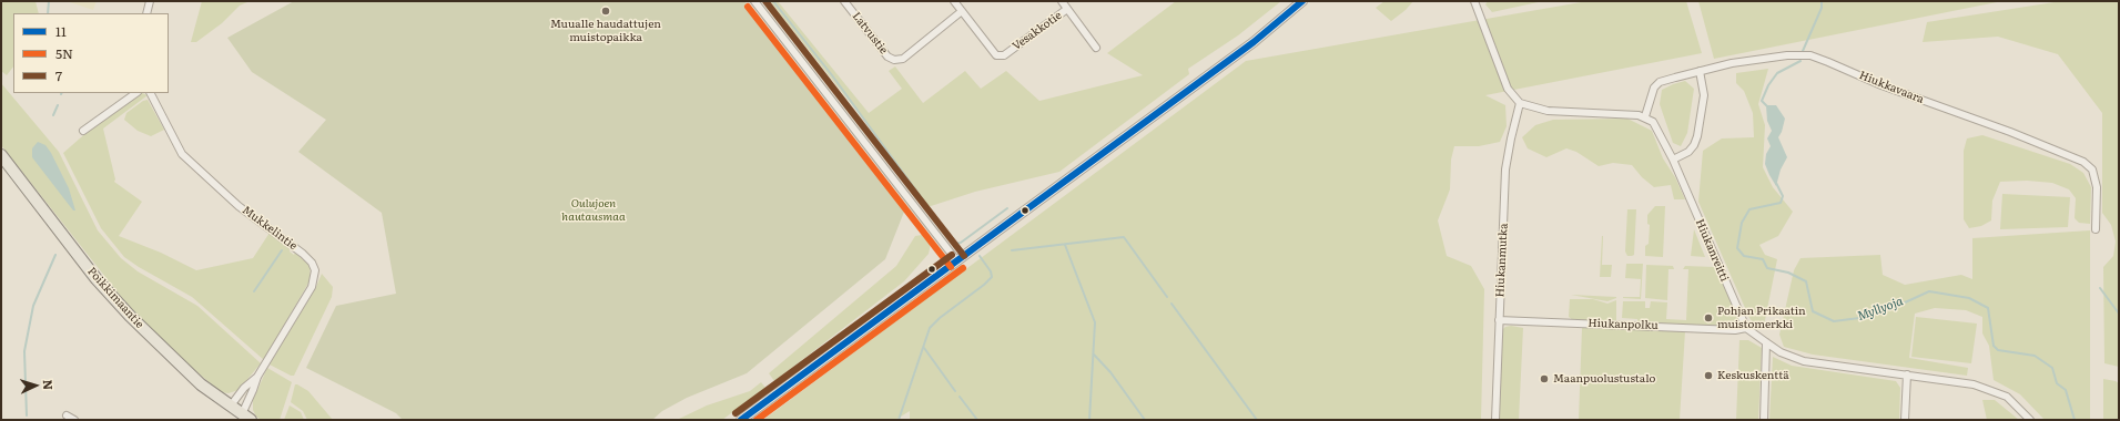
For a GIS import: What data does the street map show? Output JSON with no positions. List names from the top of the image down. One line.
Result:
{"streets":{"main road":["Poikkimaantie"],"street":["Vesakkotie","Latvustie","Hiukkavaara","Mukkelintie","Hiukanreitti","Hiukanmutka","Hiukanpolku"]},"crossings":[["Vesakkotie","Latvustie"],["Hiukkavaara","Hiukanreitti"],["Mukkelintie","Poikkimaantie"],["Hiukanreitti","Hiukanpolku"],["Hiukanmutka","Hiukanpolku"]],"water":["Myllyoja"],"parks":["Oulujoen hautausmaa"],"places":["Muualle haudattujen muistopaikka","Pohjan Prikaatin muistomerkki","Keskuskenttä","Maanpuolustustalo"],"lines":["transit line 11","transit line 7","transit line 5N"],"legend":["11","5N","7"],"north":"right"}
